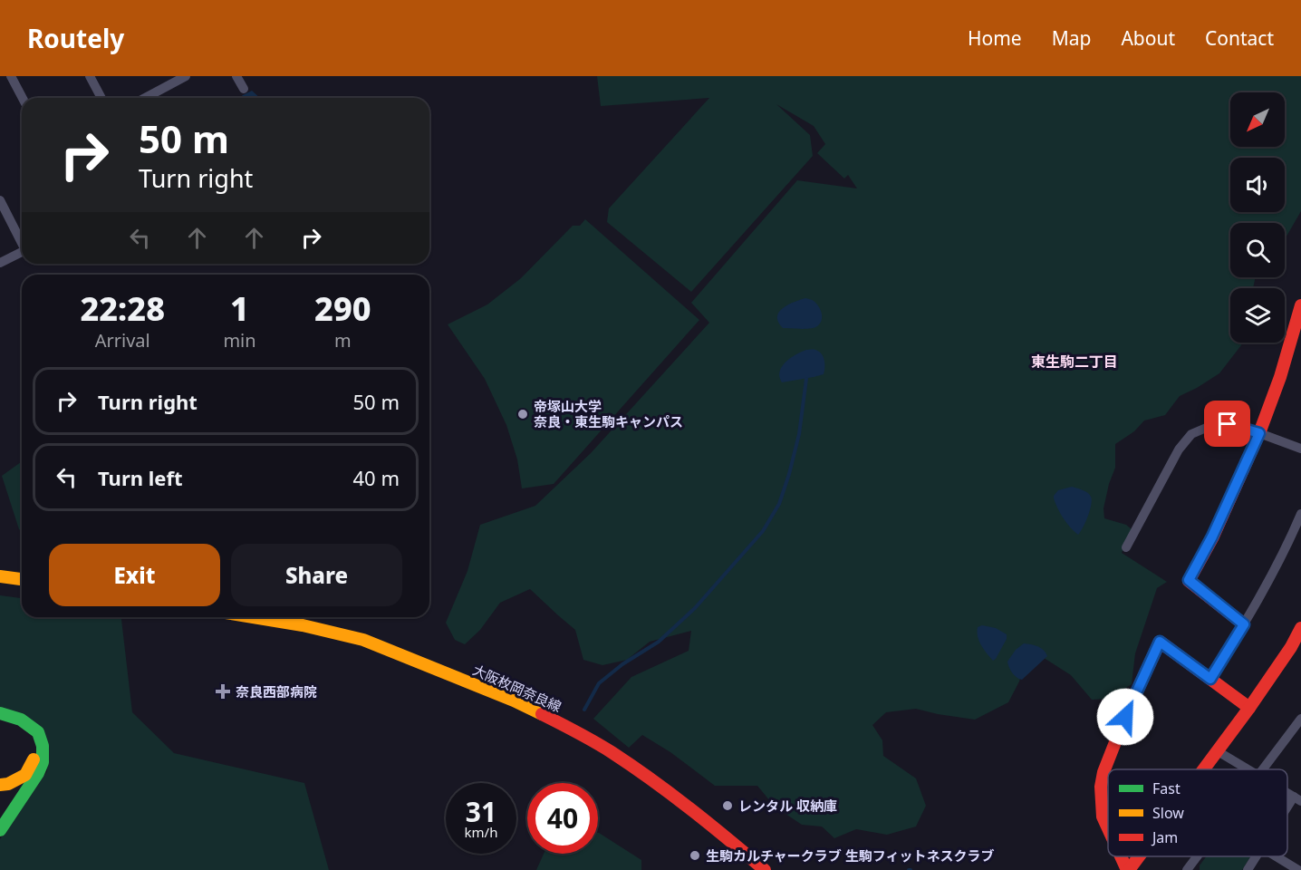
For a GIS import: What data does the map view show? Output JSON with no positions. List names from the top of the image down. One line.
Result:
{"streets":{"street":["大阪枚岡奈良線"]},"districts":["東生駒二丁目"],"places":{"other":["帝塚山大学 奈良・東生駒キャンパス","レンタル 収納庫","生駒カルチャークラブ 生駒フィットネスクラブ"],"health":["奈良西部病院"]},"legend":["Fast","Slow","Jam"],"north":"bottom left","page":{"header":"Routely","nav":["Home","Map","About","Contact"],"turn":["50 m","Turn right"],"eta":["22:28","Arrival","1","min","290","m"],"list":[{"name":"Turn right","value":"50 m"},{"name":"Turn left","value":"40 m"}],"buttons":["Exit","Share"],"speed":"31 km/h","limit":"40"}}
